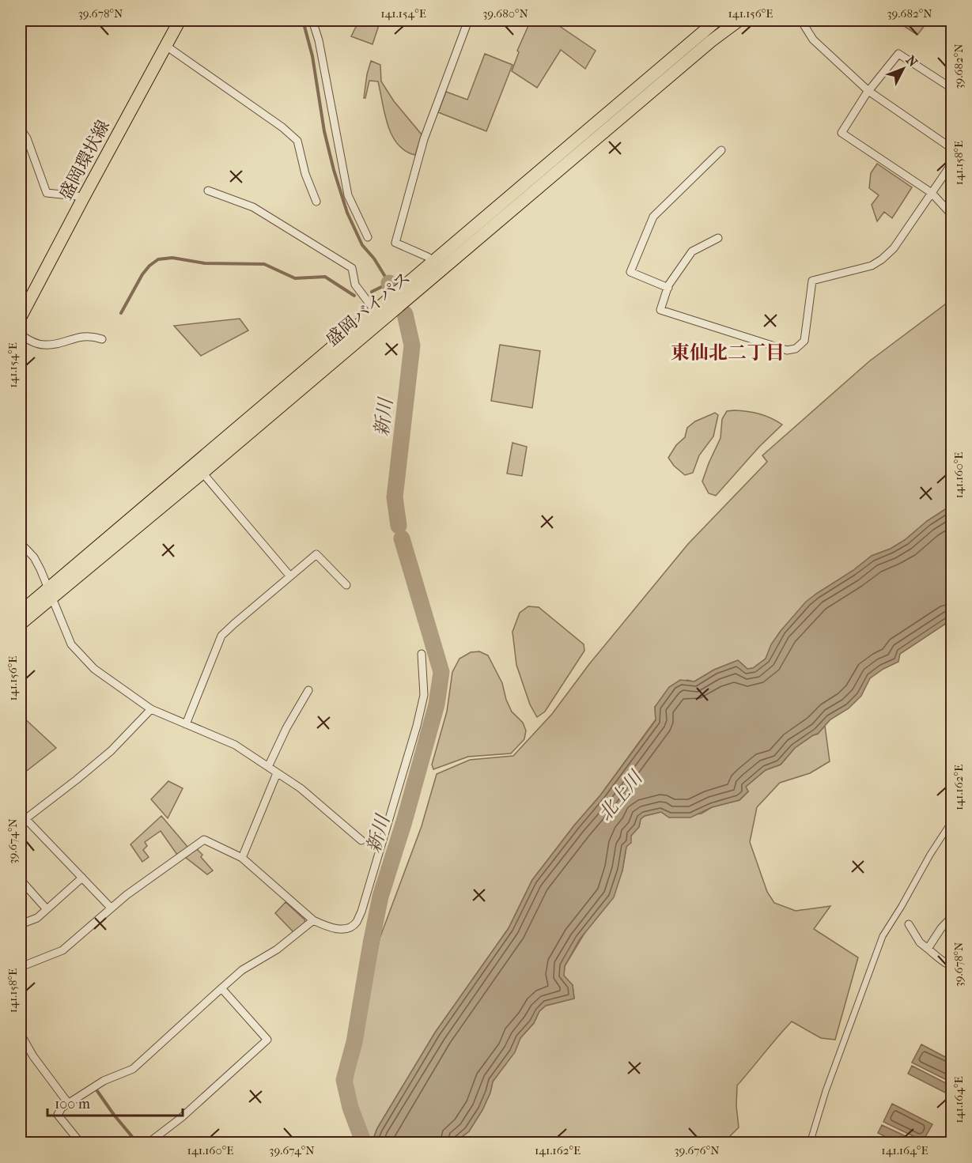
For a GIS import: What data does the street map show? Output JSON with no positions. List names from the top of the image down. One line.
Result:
{"streets":{"main road":["盛岡環状線","盛岡バイパス"]},"districts":["東仙北二丁目"],"water":["新川","北上川"],"scale_bar":"100 m","north":"top right","coordinates":["39.678°N","141.154°E","39.680°N","141.156°E","39.682°N","141.158°E","141.160°E","141.162°E","39.674°N","141.164°E","39.676°N"]}
